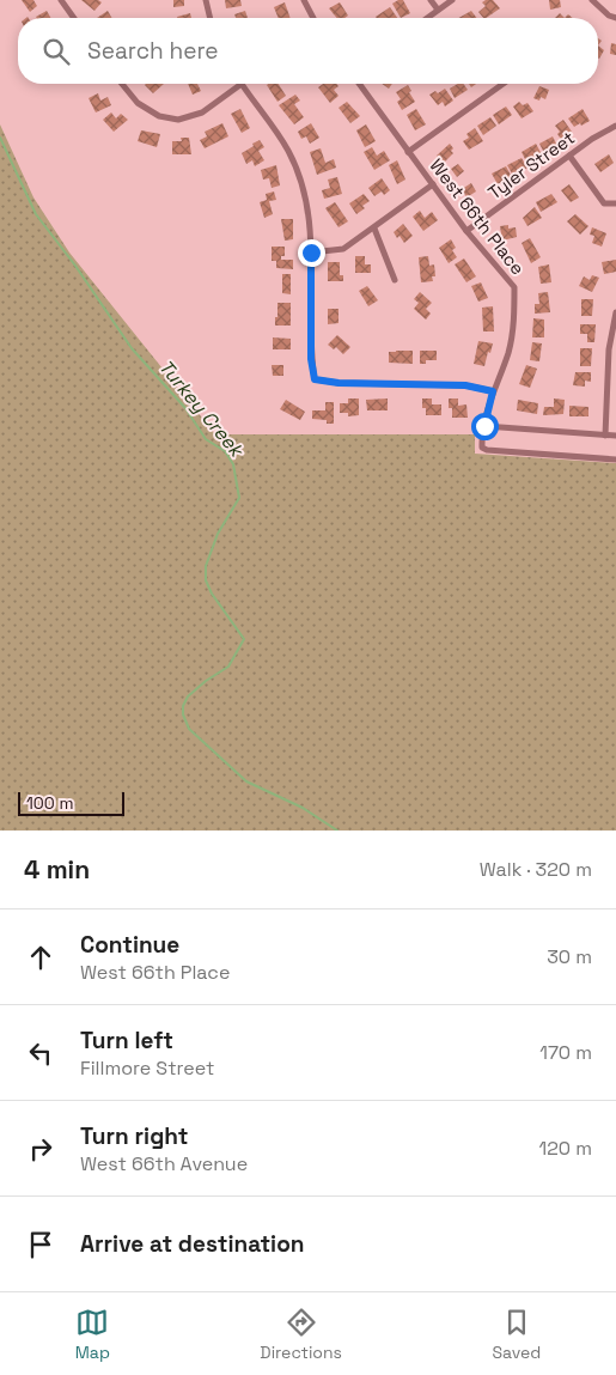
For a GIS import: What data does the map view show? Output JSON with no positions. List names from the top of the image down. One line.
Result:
{"streets":{"street":["Tyler Street","West 66th Place"]},"crossings":[["Tyler Street","West 66th Place"]],"water":["Turkey Creek"],"scale_bar":"100 m","page":{"search":"Search here","scale":"100 m","heading":["4 min","Walk · 320 m"],"list":[["Continue","West 66th Place","30 m"],["Turn left","Fillmore Street","170 m"],["Turn right","West 66th Avenue","120 m"],"Arrive at destination"],"nav":["Map","Directions","Saved"]}}
